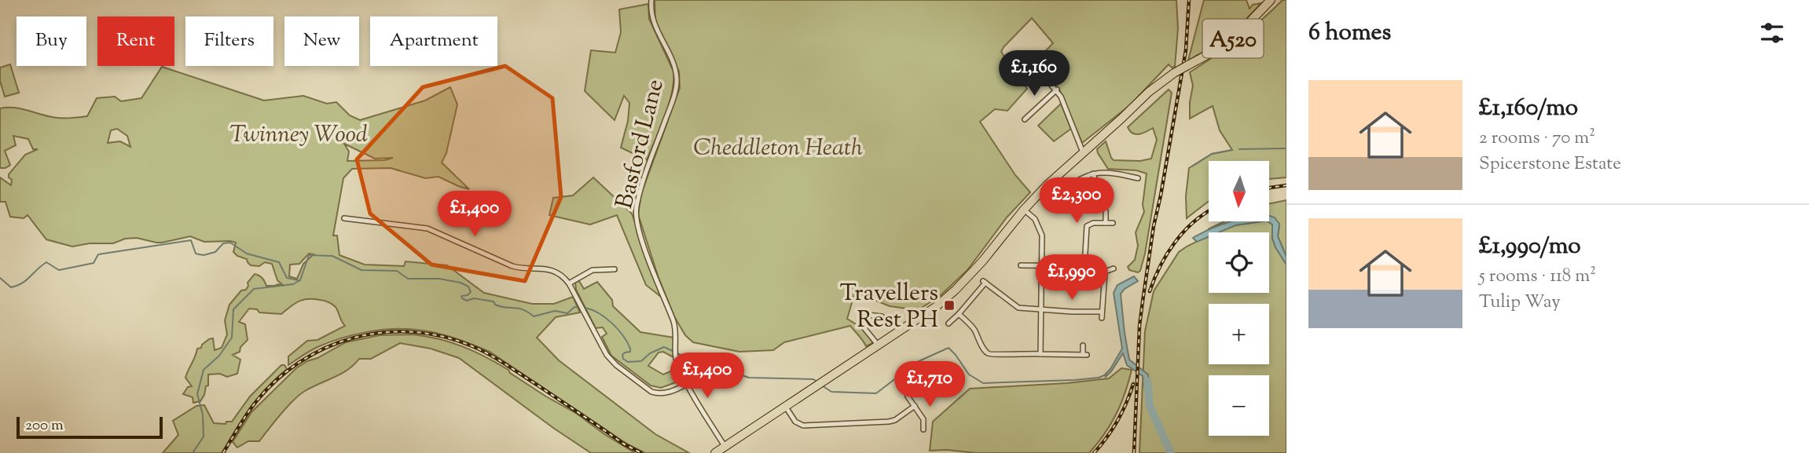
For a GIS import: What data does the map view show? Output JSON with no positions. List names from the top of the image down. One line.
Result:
{"streets":{"highway":["A520"],"street":["Basford Lane"]},"crossings":[["A520","Basford Lane"]],"parks":["Twinney Wood","Cheddleton Heath"],"places":{"transit":["Travellers Rest PH"]},"scale_bar":"200 m","north":"bottom","page":{"heading":"6 homes","chip":["Buy","Rent","Filters","New","Apartment"],"price":["£1,160","£2,300","£1,400","£1,990","£1,400","£1,710"],"list":[{"name":"£1,160/mo","note":"2 rooms · 70 m² · Spicerstone Estate"},{"name":"£1,990/mo","note":"5 rooms · 118 m² · Tulip Way"}],"map_buttons":["+","−"],"scale":"200 m"}}
